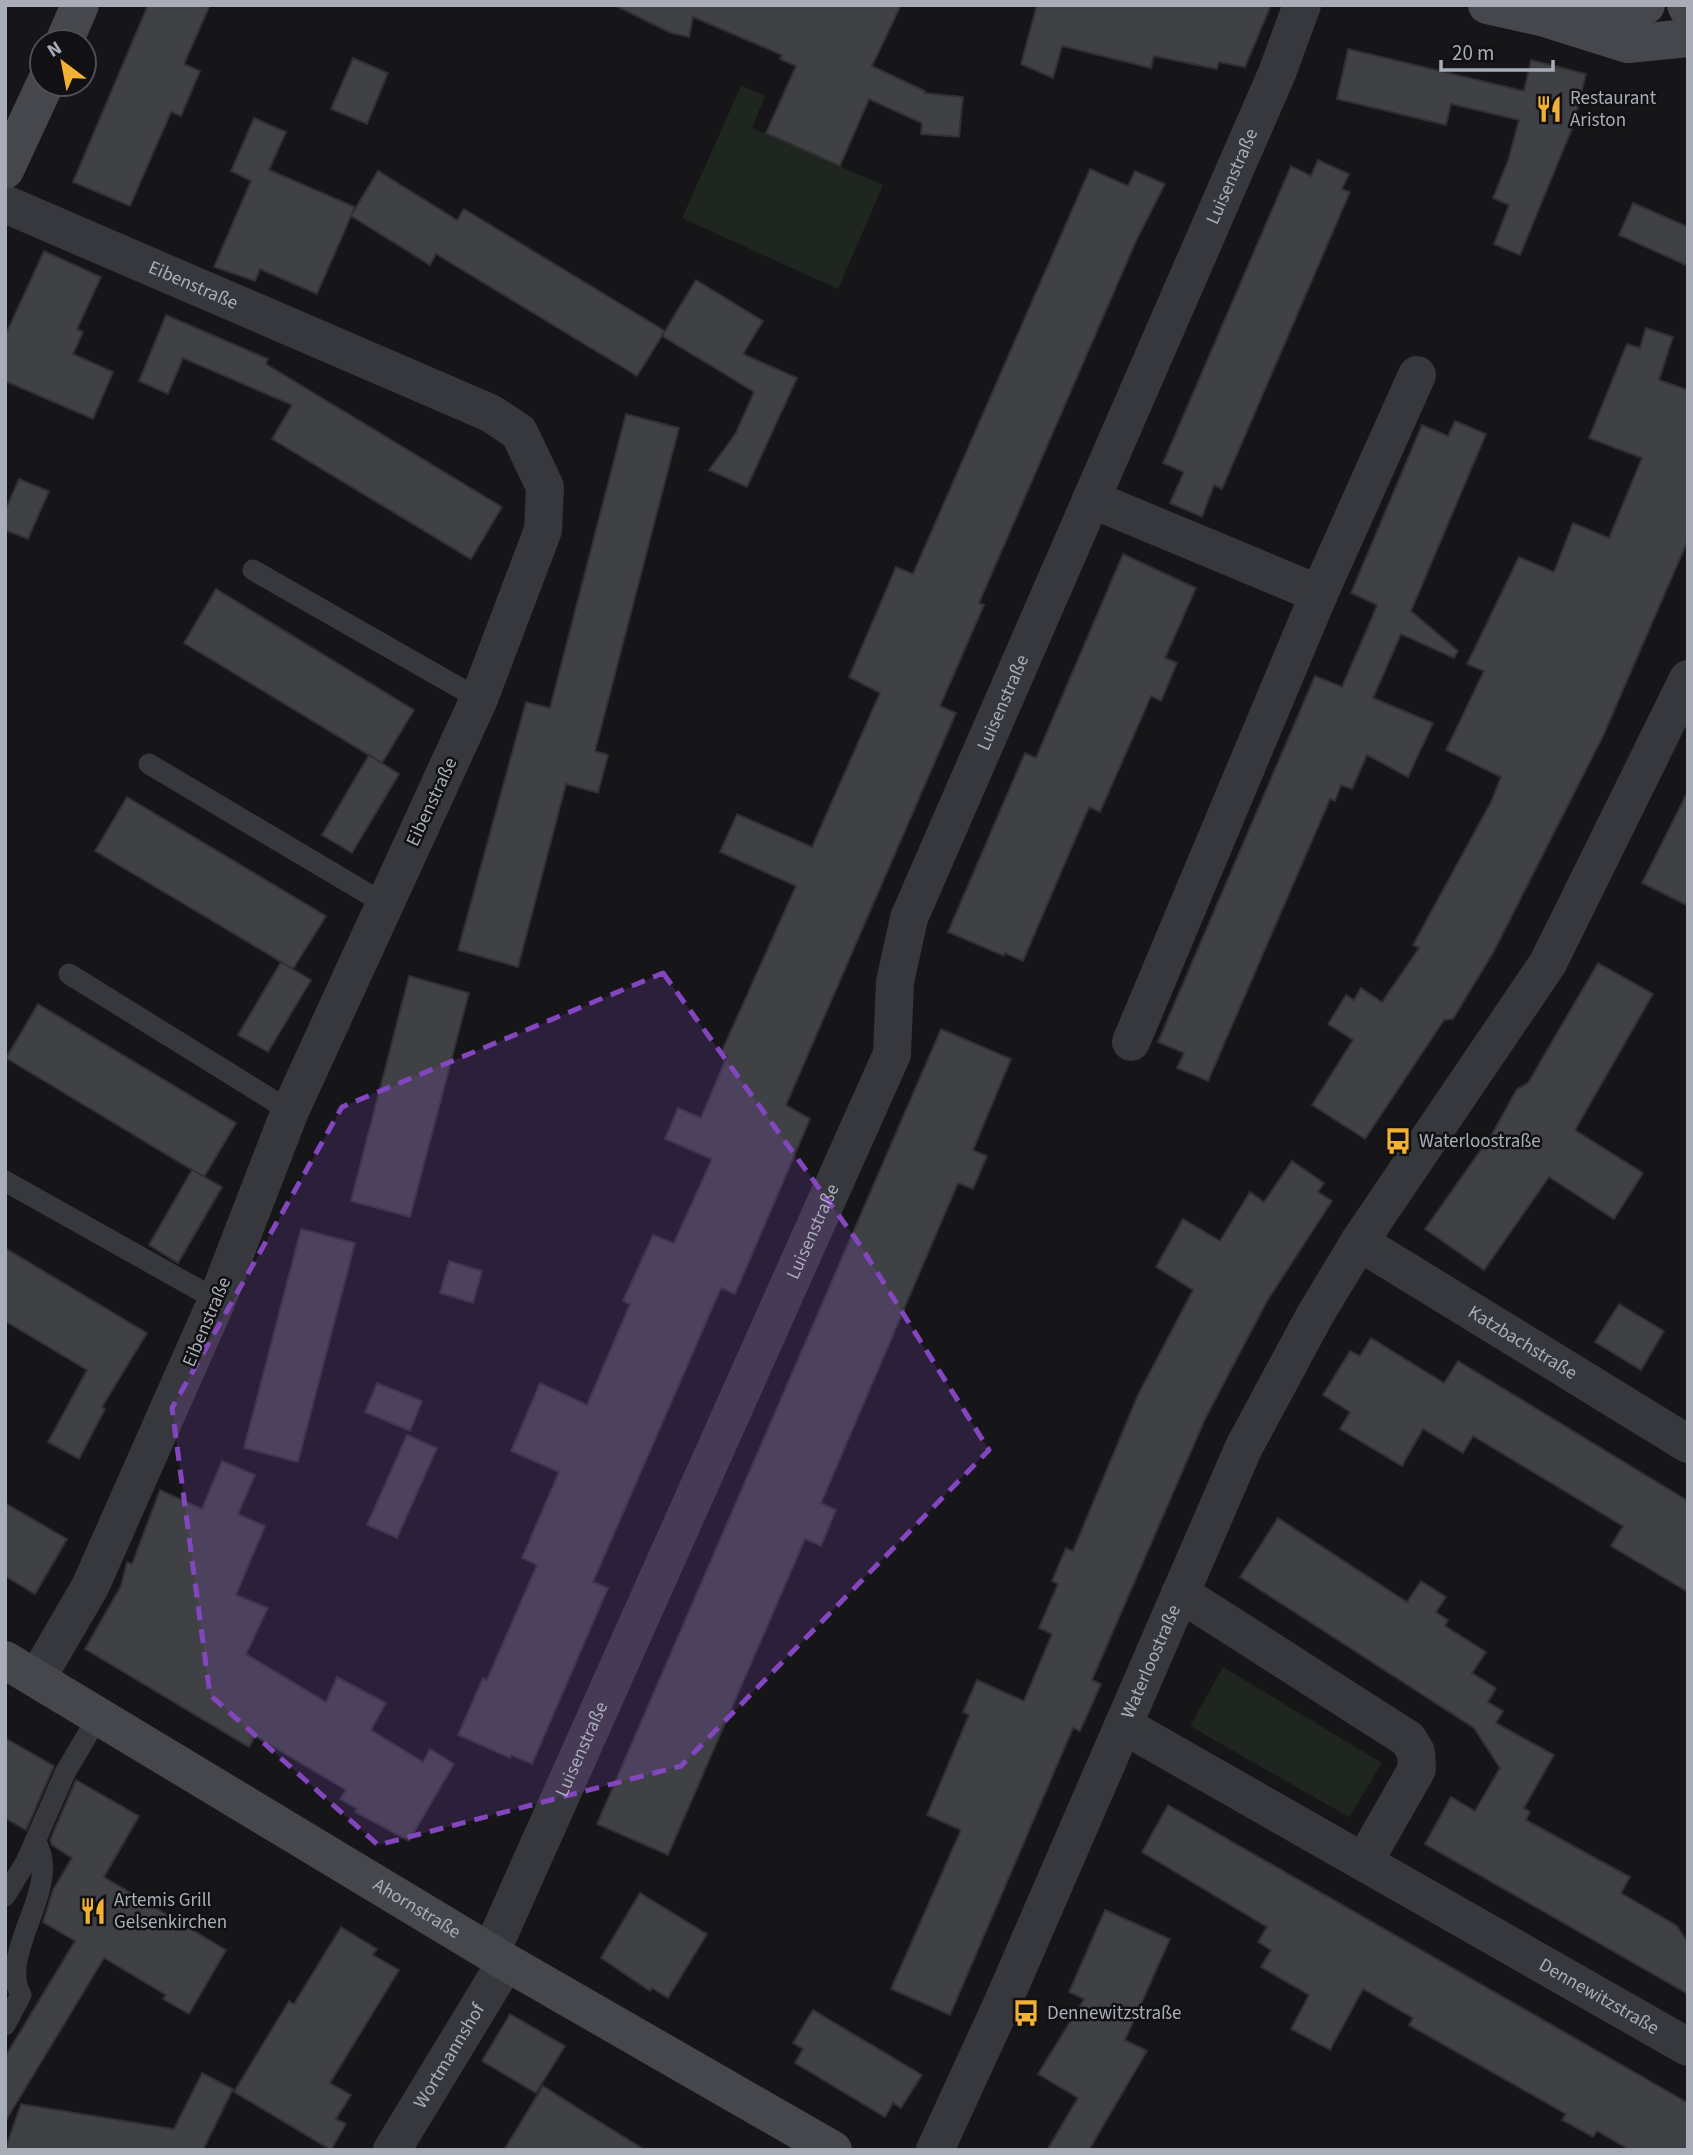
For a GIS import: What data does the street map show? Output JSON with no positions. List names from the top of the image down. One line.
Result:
{"streets":{"street":["Luisenstraße","Eibenstraße","Katzbachstraße","Waterloostraße","Ahornstraße","Dennewitzstraße","Wortmannshof"]},"crossings":[["Luisenstraße","Ahornstraße"],["Luisenstraße","Wortmannshof"],["Eibenstraße","Ahornstraße"],["Katzbachstraße","Waterloostraße"],["Waterloostraße","Dennewitzstraße"],["Ahornstraße","Wortmannshof"]],"places":{"restaurant":["Restaurant Ariston","Artemis Grill Gelsenkirchen"],"bus stop":["Waterloostraße","Dennewitzstraße"]},"scale_bar":"20 m","north":"top left"}
